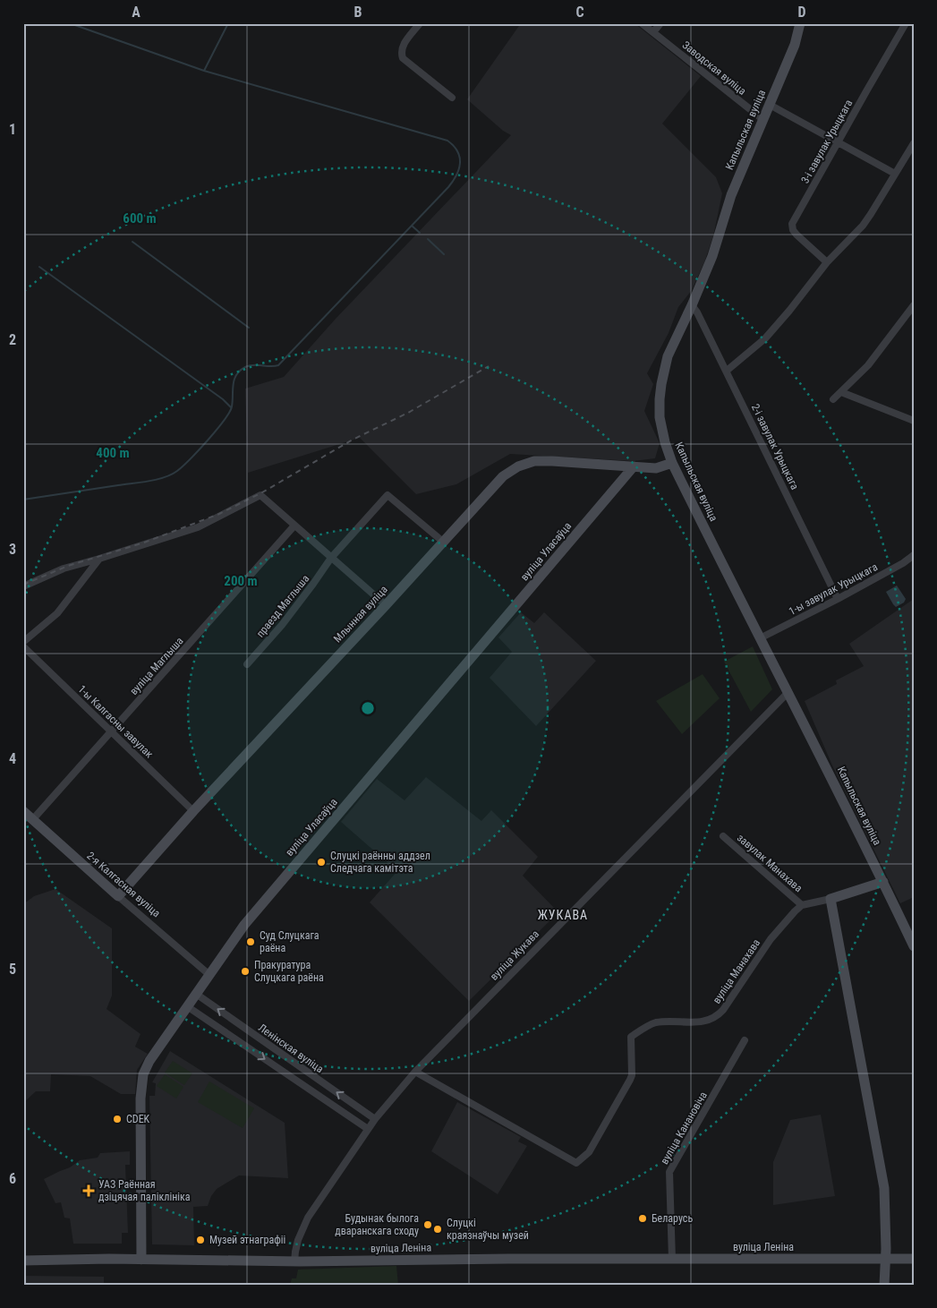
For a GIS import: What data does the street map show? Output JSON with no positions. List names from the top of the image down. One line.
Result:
{"streets":{"main road":["Капыльская вуліца","вуліца Уласаўца","Млынная вуліца","2-я Калгасная вуліца","вуліца Леніна"],"street":["Заводская вуліца","3-і завулак Урыцкага","2-і завулак Урыцкага","1-ы завулак Урыцкага","праезд Маглыша","вуліца Маглыша","1-ы Калгасны завулак","завулак Манахава","вуліца Жукава","вуліца Манахава","Ленінская вуліца","вуліца Канановіча"]},"crossings":[["Заводская вуліца","Капыльская вуліца"],["Капыльская вуліца","2-і завулак Урыцкага"],["Капыльская вуліца","1-ы завулак Урыцкага"],["Капыльская вуліца","Млынная вуліца"],["Капыльская вуліца","вуліца Жукава"],["2-і завулак Урыцкага","1-ы завулак Урыцкага"],["вуліца Уласаўца","Млынная вуліца"],["вуліца Уласаўца","2-я Калгасная вуліца"],["вуліца Уласаўца","Ленінская вуліца"],["вуліца Уласаўца","вуліца Леніна"],["праезд Маглыша","Млынная вуліца"],["Млынная вуліца","1-ы Калгасны завулак"],["Млынная вуліца","2-я Калгасная вуліца"],["вуліца Маглыша","1-ы Калгасны завулак"],["вуліца Маглыша","2-я Калгасная вуліца"],["завулак Манахава","вуліца Манахава"],["вуліца Жукава","вуліца Манахава"],["вуліца Жукава","Ленінская вуліца"],["вуліца Жукава","вуліца Леніна"],["вуліца Канановіча","вуліца Леніна"]],"districts":["ЖУКАВА"],"places":{"other":["Слуцкі раённы аддзел Следчага камітэта","Суд Слуцкага раёна","Пракуратура Слуцкага раёна","CDEK","Беларусь","Будынак былога дваранскага сходу","Слуцкі краязнаўчы музей","Музей этнаграфіі"],"health":["УАЗ Раённая дзіцячая паліклініка"]},"grid":{"columns":["A","B","C","D"],"rows":["1","2","3","4","5","6"]},"rings":["600 m","400 m","200 m"]}
